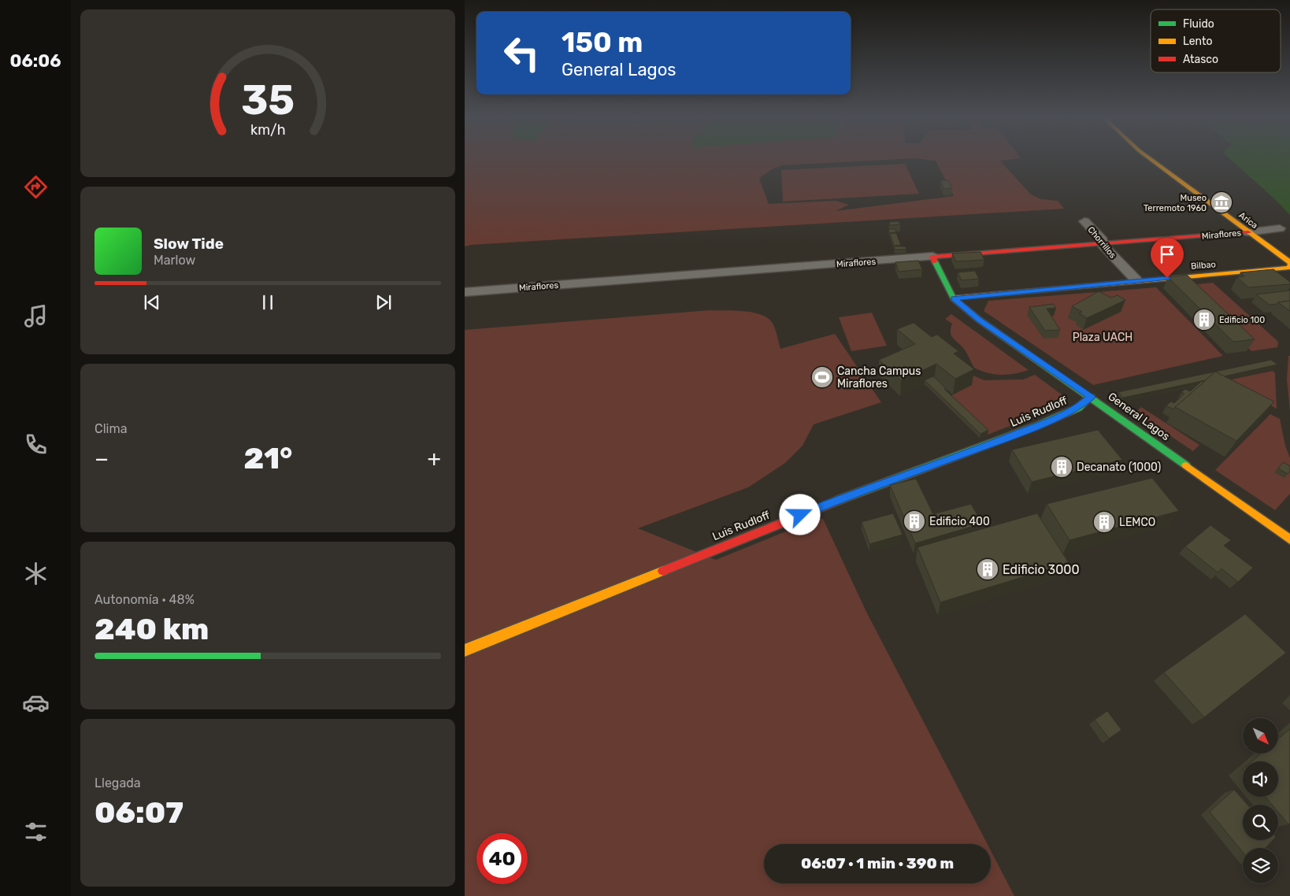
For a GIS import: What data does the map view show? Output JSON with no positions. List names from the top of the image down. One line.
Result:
{"streets":{"main road":["Arica","Miraflores","Bilbao","Luis Rudloff","General Lagos"],"street":["Chorrillos"]},"crossings":[["Arica","Miraflores"],["Arica","Bilbao"],["Miraflores","Chorrillos"],["Miraflores","General Lagos"],["Chorrillos","Bilbao"],["Bilbao","General Lagos"],["Luis Rudloff","General Lagos"]],"parks":["Plaza UACH"],"places":{"museum":["Museo Terremoto 1960"],"building":["Edificio 100","Decanato (1000)","Edificio 400","LEMCO","Edificio 3000"],"sports":["Cancha Campus Miraflores"]},"legend":["Fluido","Lento","Atasco"],"north":"bottom right","page":{"tabs":"06:06","turn":["150 m","General Lagos"],"song":["Slow Tide","Marlow"],"tile":["Clima",["Autonomía · 48%","240 km"],["Llegada","06:07"]],"heat":["−","21°","+"],"limit":"40","trip":"06:07 · 1 min · 390 m","gauge":["35","km/h"]}}
